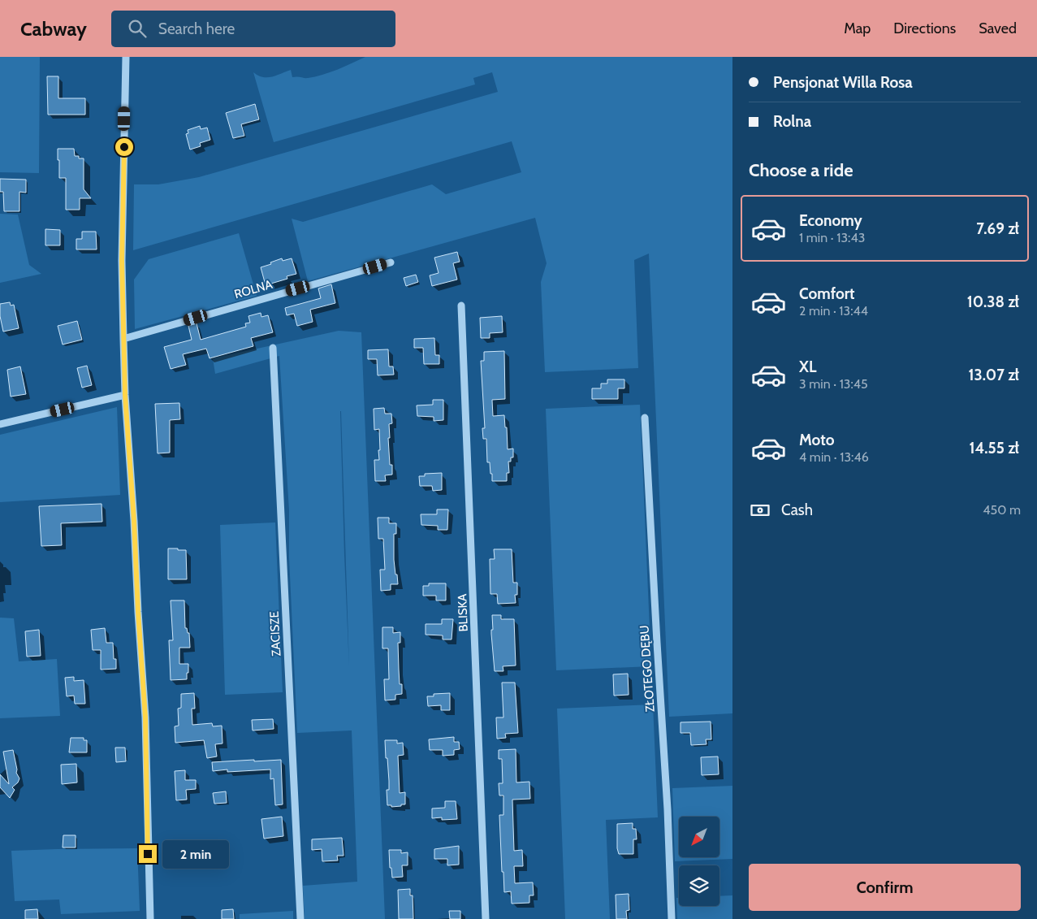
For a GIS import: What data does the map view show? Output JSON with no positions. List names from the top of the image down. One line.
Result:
{"streets":{"street":["ROLNA","BLISKA","ZACISZE","ZŁOTEGO DĘBU"]},"north":"bottom left","page":{"header":"Cabway","search":"Search here","nav":["Map","Directions","Saved"],"banner":["Pensjonat Willa Rosa","Rolna"],"heading":"Choose a ride","list":[{"name":"Economy","note":"1 min · 13:43","value":"7.69 zł"},{"name":"Comfort","note":"2 min · 13:44","value":"10.38 zł"},{"name":"XL","note":"3 min · 13:45","value":"13.07 zł"},{"name":"Moto","note":"4 min · 13:46","value":"14.55 zł"}],"pay":["Cash","450 m"],"bubble":"2 min","buttons":"Confirm"}}
